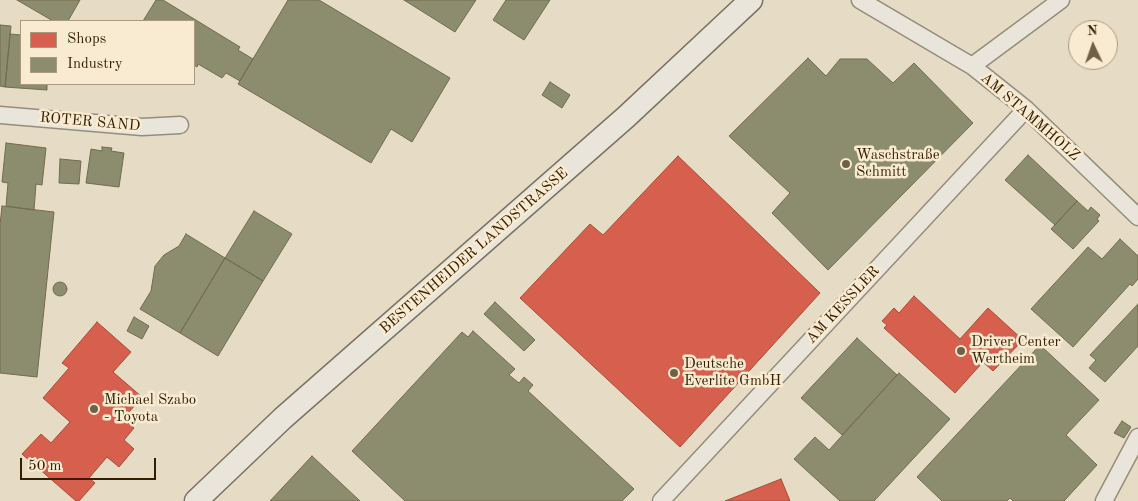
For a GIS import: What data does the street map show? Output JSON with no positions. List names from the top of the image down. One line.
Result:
{"streets":{"main road":["BESTENHEIDER LANDSTRASSE"],"street":["AM STAMMHOLZ","ROTER SAND","AM KESSLER"]},"crossings":[["AM STAMMHOLZ","AM KESSLER"]],"places":["Waschstraße Schmitt","Driver Center Wertheim","Deutsche Everlite GmbH","Michael Szabo - Toyota"],"legend":["Shops","Industry"],"scale_bar":"50 m","north":"top"}
